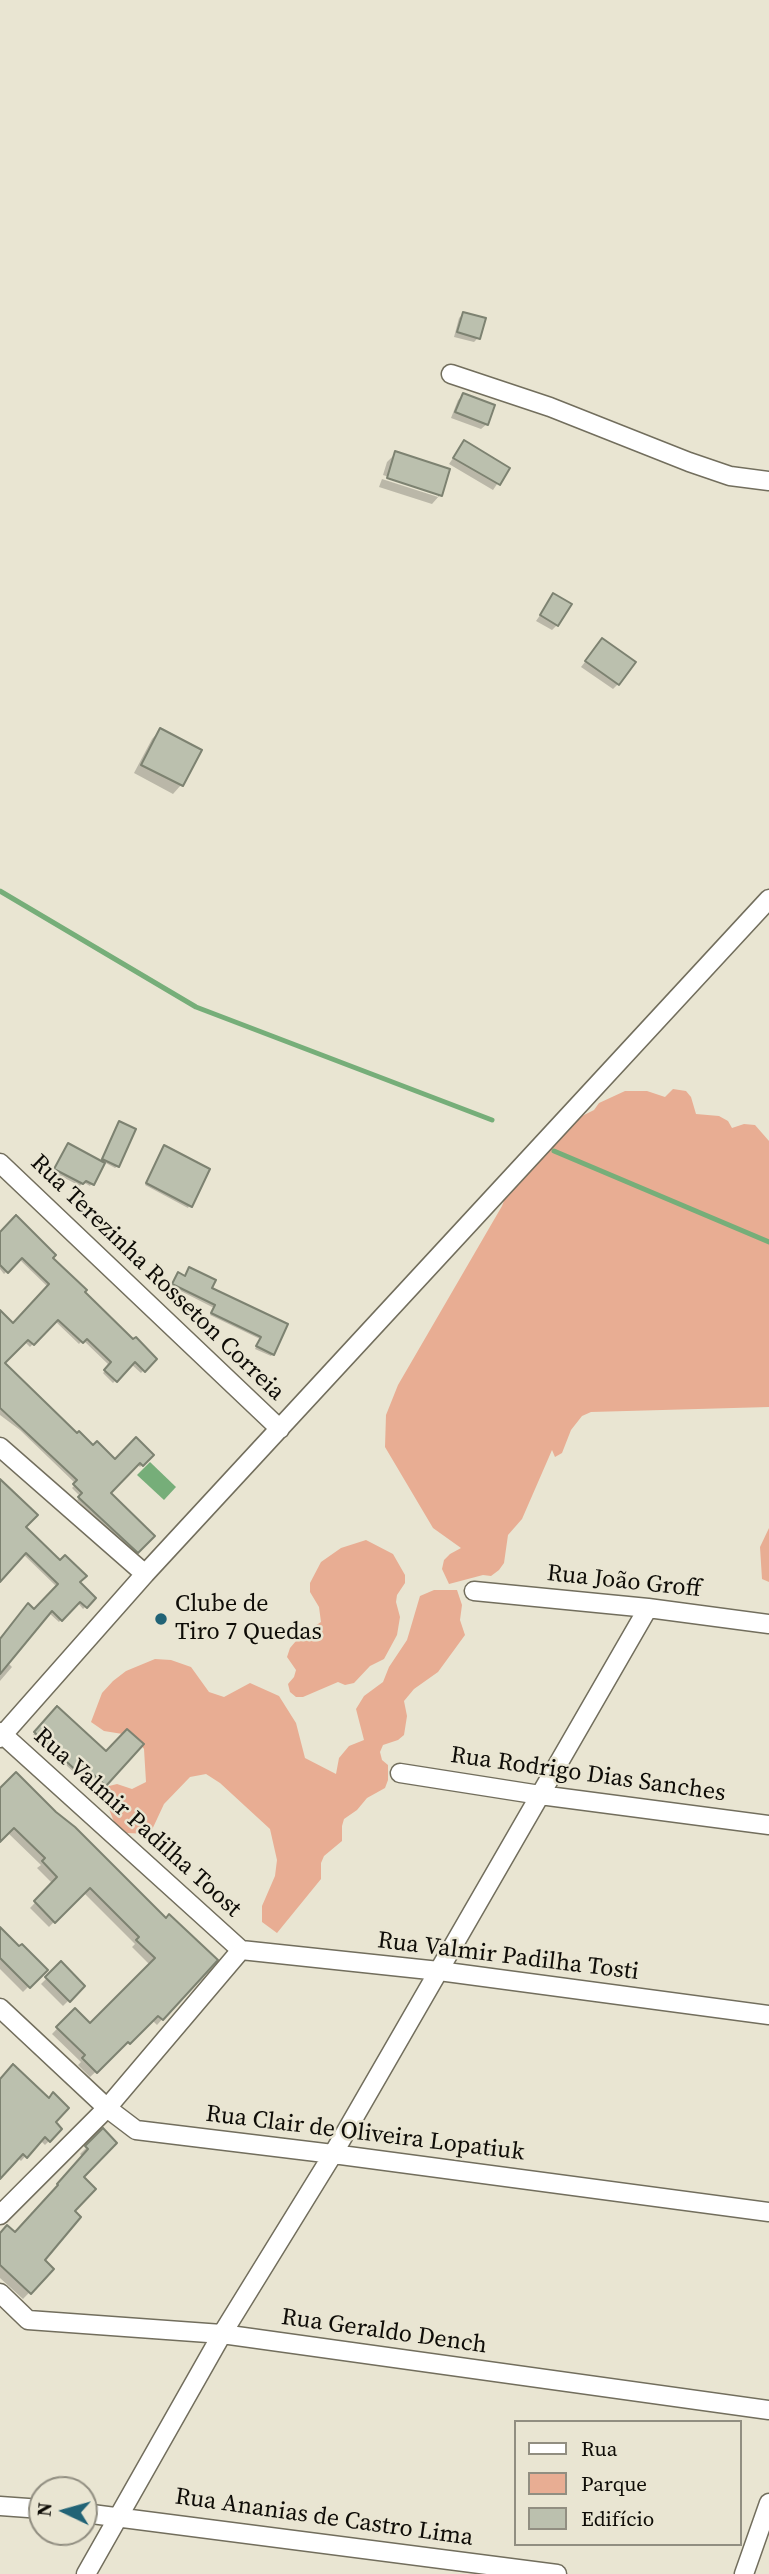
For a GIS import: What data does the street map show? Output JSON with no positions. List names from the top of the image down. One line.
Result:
{"streets":{"street":["Rua Terezinha Rosseton Correia","Rua João Groff","Rua Rodrigo Dias Sanches","Rua Valmir Padilha Toost","Rua Valmir Padilha Tosti","Rua Clair de Oliveira Lopatiuk","Rua Geraldo Dench","Rua Ananias de Castro Lima"]},"crossings":[["Rua Valmir Padilha Toost","Rua Valmir Padilha Tosti"]],"places":["Clube de Tiro 7 Quedas"],"legend":["Rua","Parque","Edifício"],"north":"left"}
